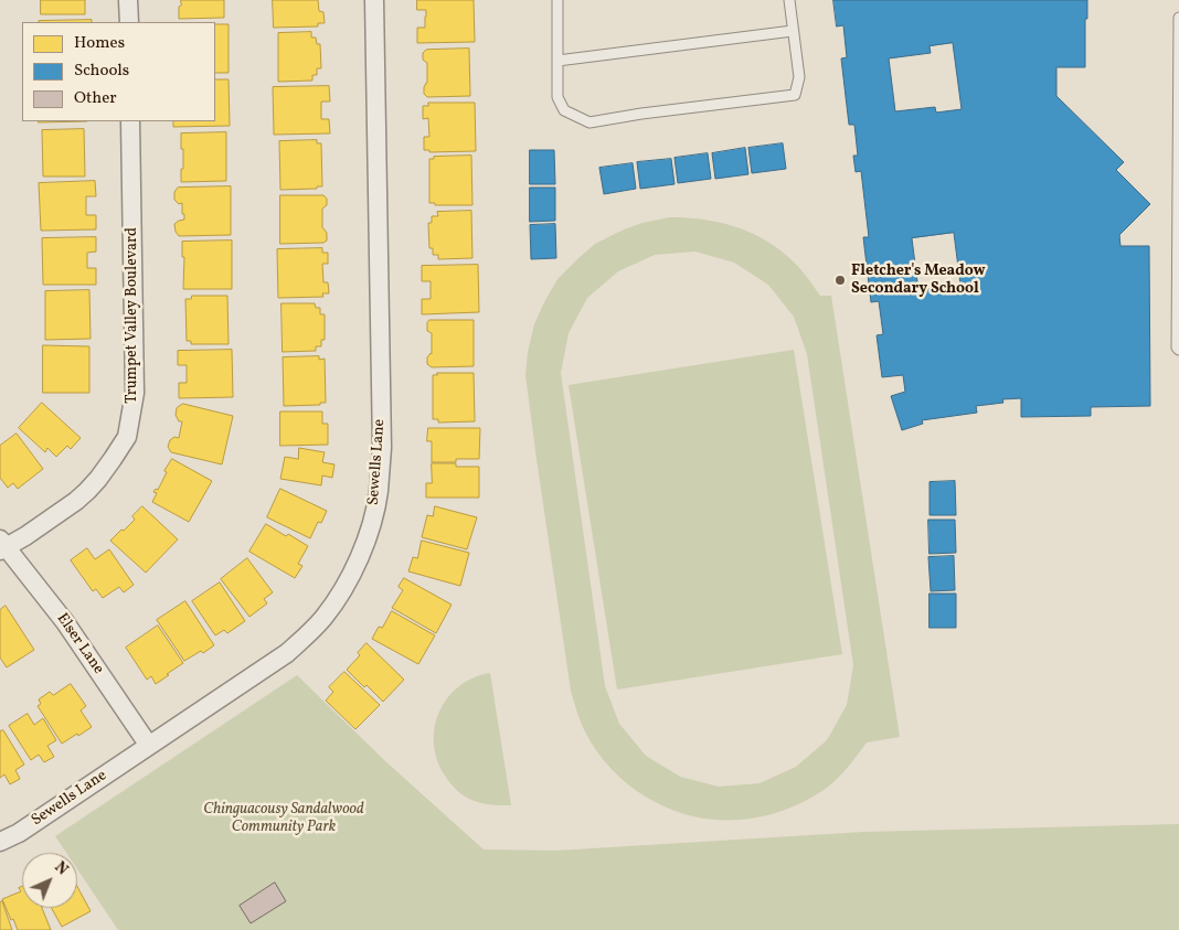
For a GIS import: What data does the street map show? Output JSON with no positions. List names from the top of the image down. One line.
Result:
{"streets":{"street":["Trumpet Valley Boulevard","Sewells Lane","Elser Lane"]},"crossings":[["Trumpet Valley Boulevard","Elser Lane"],["Sewells Lane","Elser Lane"]],"parks":["Chinguacousy Sandalwood Community Park"],"places":["Fletcher's Meadow Secondary School"],"legend":["Homes","Schools","Other"],"north":"top right"}
